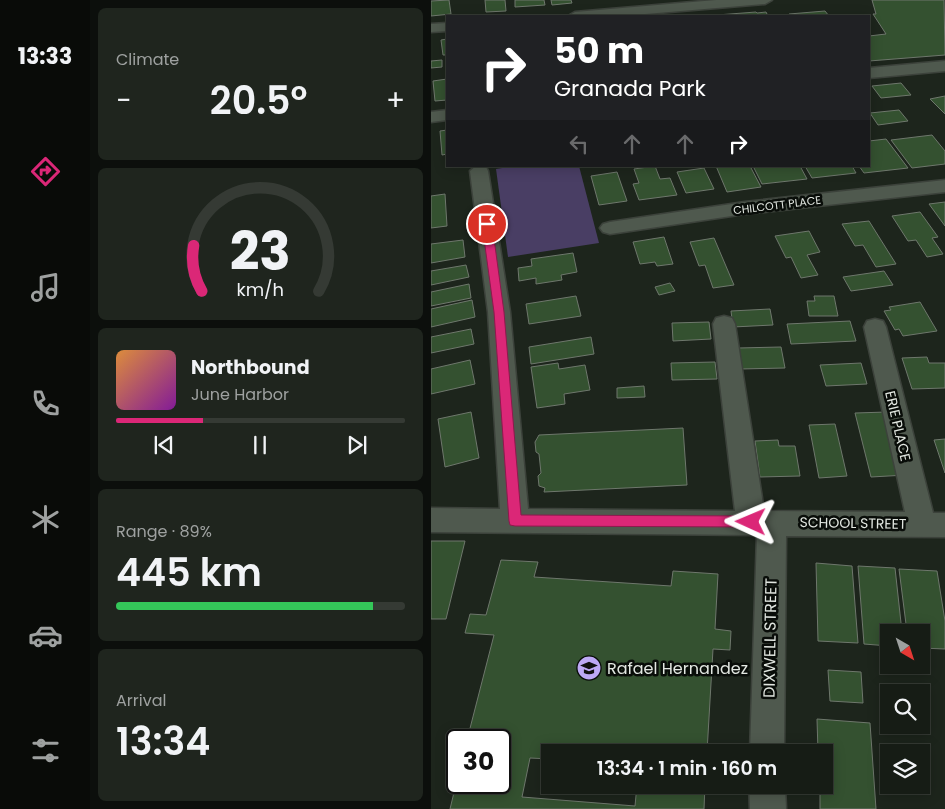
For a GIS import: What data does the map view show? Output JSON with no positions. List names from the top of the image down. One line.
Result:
{"streets":{"street":["CHILCOTT PLACE","ERIE PLACE","SCHOOL STREET","DIXWELL STREET"]},"crossings":[["ERIE PLACE","SCHOOL STREET"],["SCHOOL STREET","DIXWELL STREET"]],"places":{"school or university":["Rafael Hernandez"]},"north":"bottom right","page":{"tabs":"13:33","tile":["Climate",["Range · 89%","445 km"],["Arrival","13:34"]],"turn":["50 m","Granada Park"],"heat":["−","20.5°","+"],"song":["Northbound","June Harbor"],"limit":"30","trip":"13:34 · 1 min · 160 m","gauge":["23","km/h"]}}
